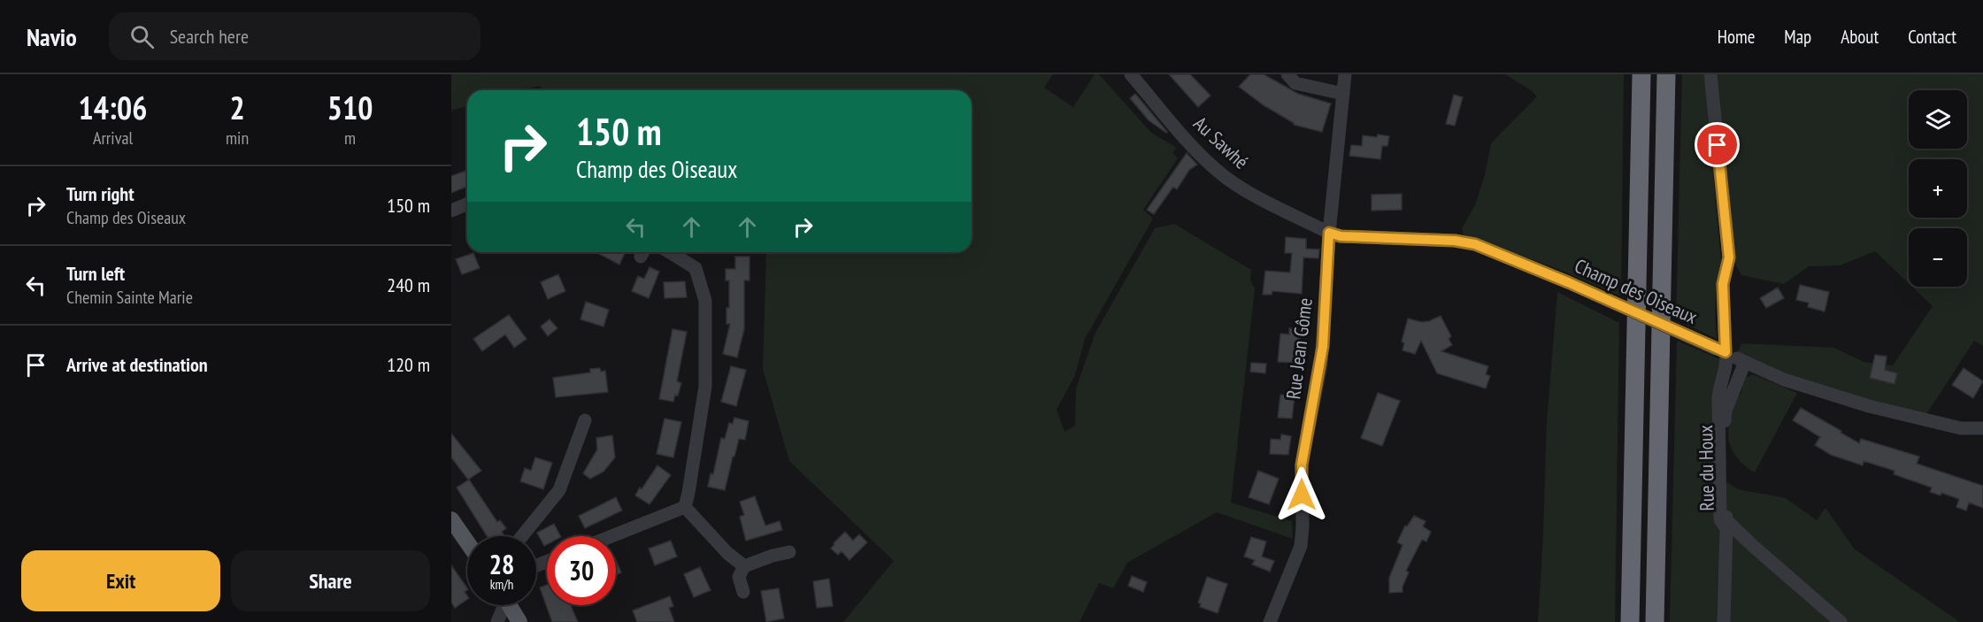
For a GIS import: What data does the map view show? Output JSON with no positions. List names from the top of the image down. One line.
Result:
{"streets":{"street":["Au Sawhé","Champ des Oiseaux","Rue Jean Gôme","Rue du Houx"]},"crossings":[["Au Sawhé","Champ des Oiseaux"],["Au Sawhé","Rue Jean Gôme"],["Champ des Oiseaux","Rue Jean Gôme"],["Champ des Oiseaux","Rue du Houx"]],"page":{"header":"Navio","search":"Search here","nav":["Home","Map","About","Contact"],"eta":["14:06","Arrival","2","min","510","m"],"map_buttons":["+","−"],"turn":["150 m","Champ des Oiseaux"],"list":[{"name":"Turn right","note":"Champ des Oiseaux","value":"150 m"},{"name":"Turn left","note":"Chemin Sainte Marie","value":"240 m"},{"name":"Arrive at destination","value":"120 m"}],"speed":"28 km/h","limit":"30","buttons":["Exit","Share"]}}
